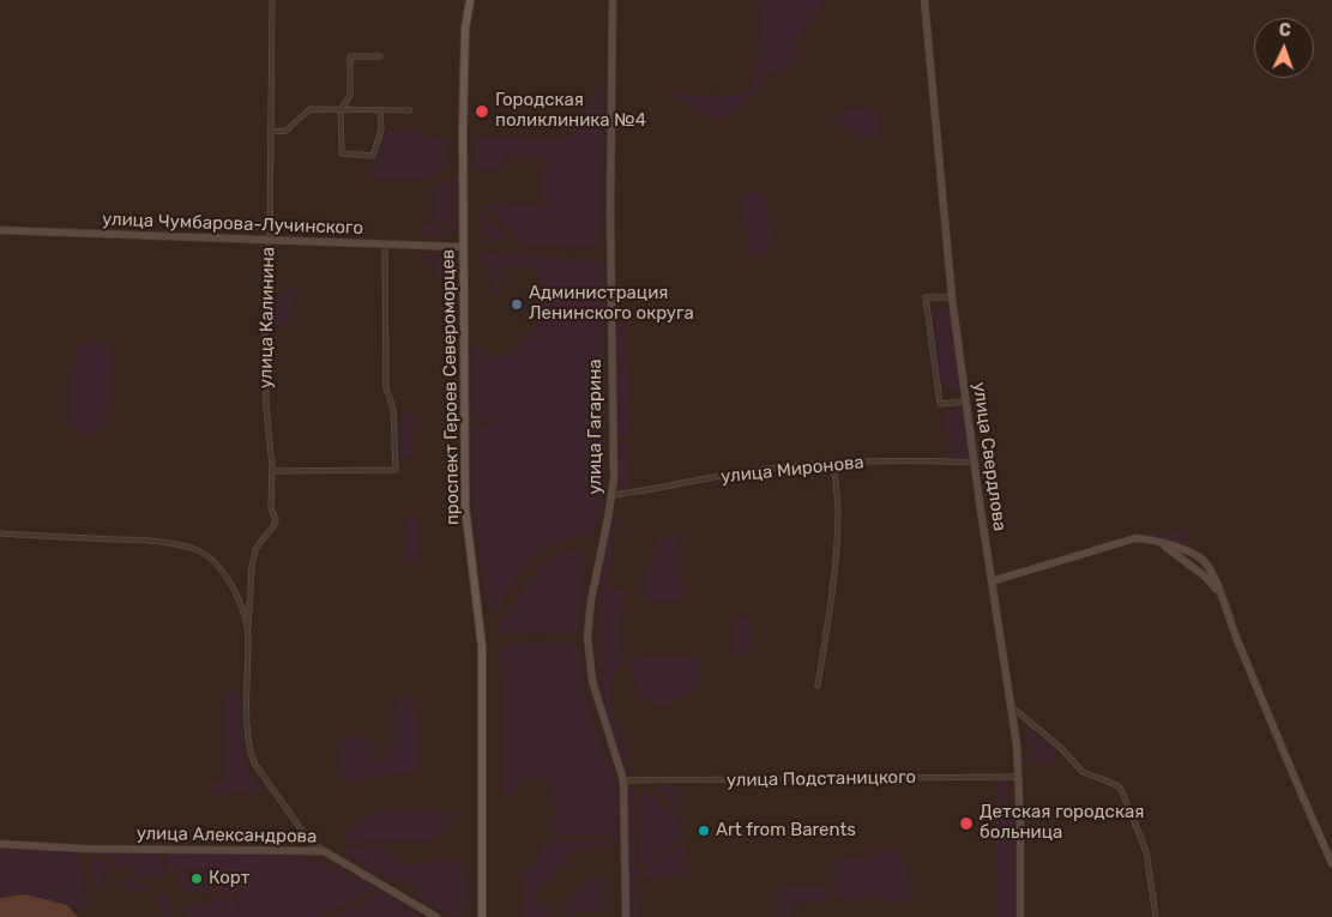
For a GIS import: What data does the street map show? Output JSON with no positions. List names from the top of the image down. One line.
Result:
{"streets":{"main road":["проспект Героев Североморцев"],"street":["улица Чумбарова-Лучинского","улица Калинина","улица Гагарина","улица Свердлова","улица Миронова","улица Подстаницкого","улица Александрова"]},"crossings":[["улица Чумбарова-Лучинского","улица Калинина"],["улица Чумбарова-Лучинского","проспект Героев Североморцев"],["улица Калинина","улица Александрова"],["улица Гагарина","улица Миронова"],["улица Гагарина","улица Подстаницкого"],["улица Свердлова","улица Миронова"],["улица Свердлова","улица Подстаницкого"]],"places":["Городская поликлиника №4","Администрация Ленинского округа","Детская городская больница","Art from Barents","Корт"],"north":"top"}
